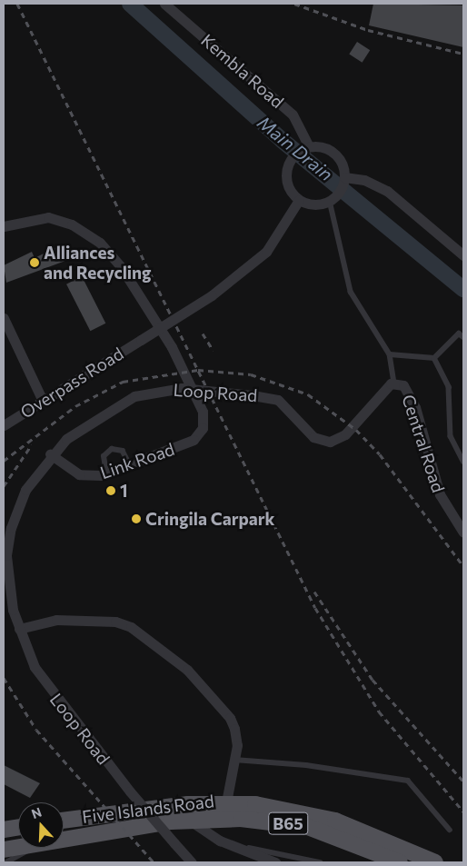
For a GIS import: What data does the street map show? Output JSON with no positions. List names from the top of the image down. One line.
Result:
{"streets":{"main road":["Five Islands Road","B65"],"street":["Kembla Road","Overpass Road","Loop Road","Central Road","Link Road"]},"crossings":[["Kembla Road","Overpass Road"],["Loop Road","Central Road"],["Loop Road","Link Road"]],"water":["Main Drain"],"places":["Alliances and Recycling","1","Cringila Carpark"],"north":"top"}
